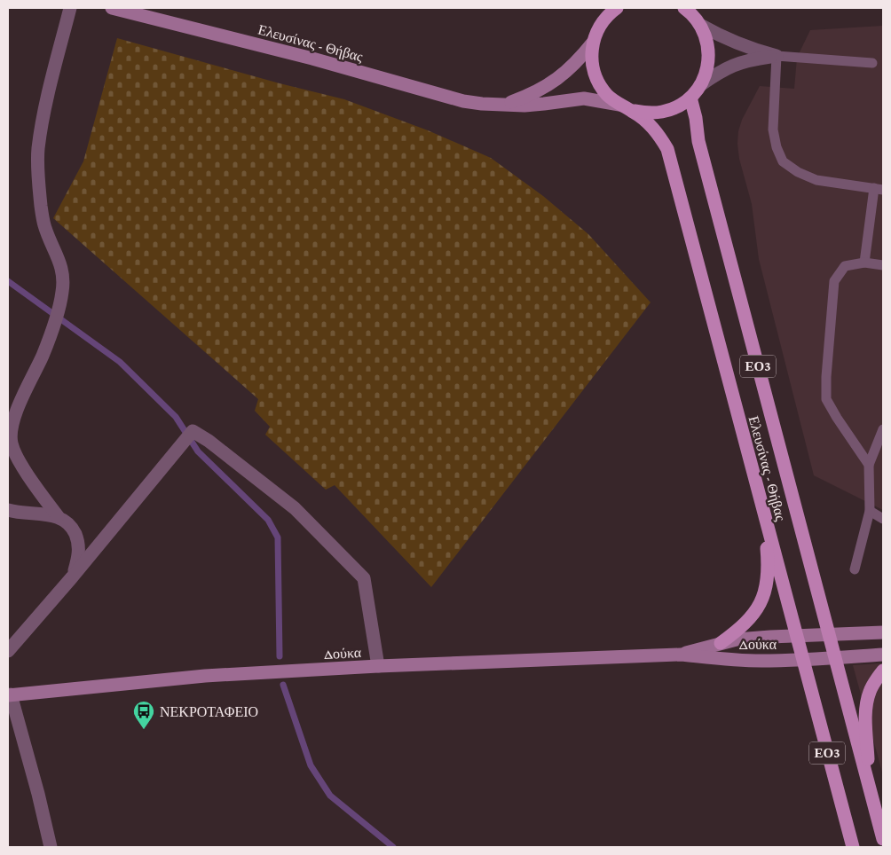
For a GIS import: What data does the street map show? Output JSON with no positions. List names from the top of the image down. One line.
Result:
{"streets":{"main road":["Ελευσίνας - Θήβας","ΕΟ3","Δούκα"]},"crossings":[["Ελευσίνας - Θήβας","ΕΟ3"],["Ελευσίνας - Θήβας","Δούκα"],["ΕΟ3","Δούκα"]],"places":{"bus stop":["ΝΕΚΡΟΤΑΦΕΙΟ"]}}
